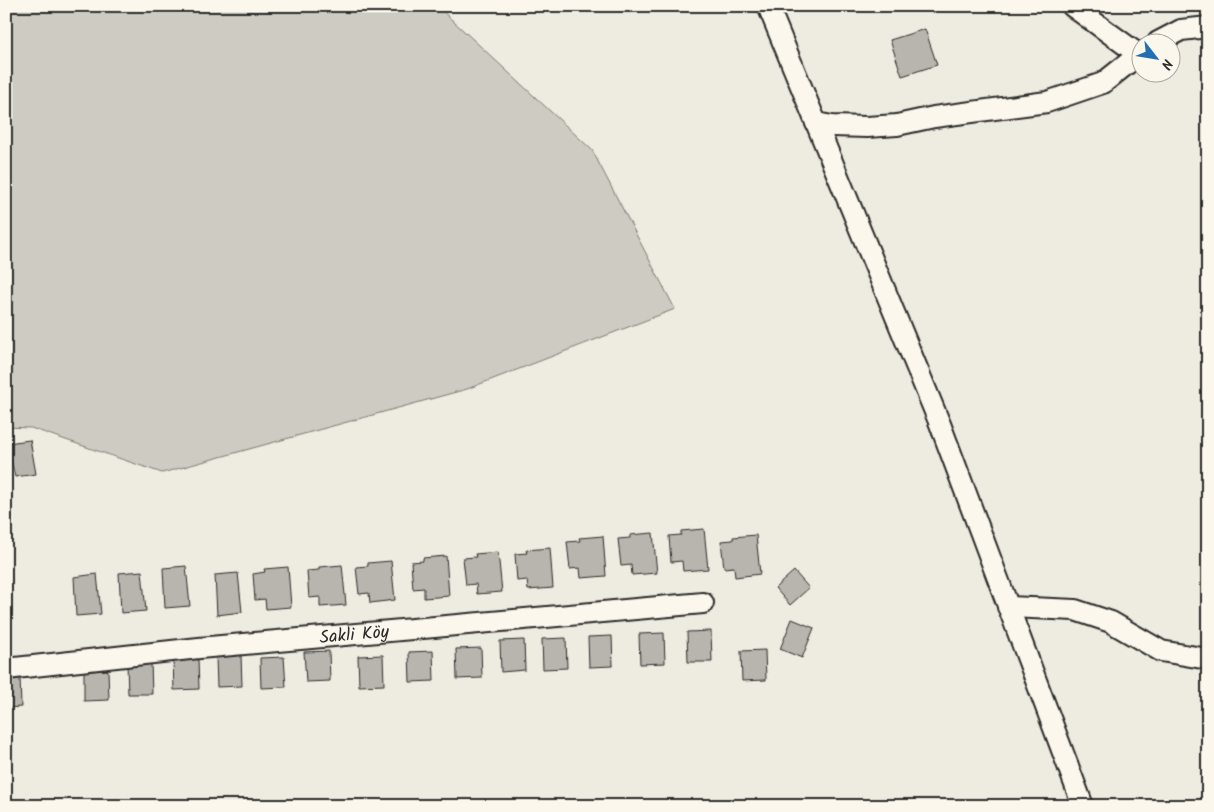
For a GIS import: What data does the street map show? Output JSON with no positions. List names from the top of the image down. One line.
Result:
{"streets":{"street":["Sakli Köy"]},"north":"bottom right"}
